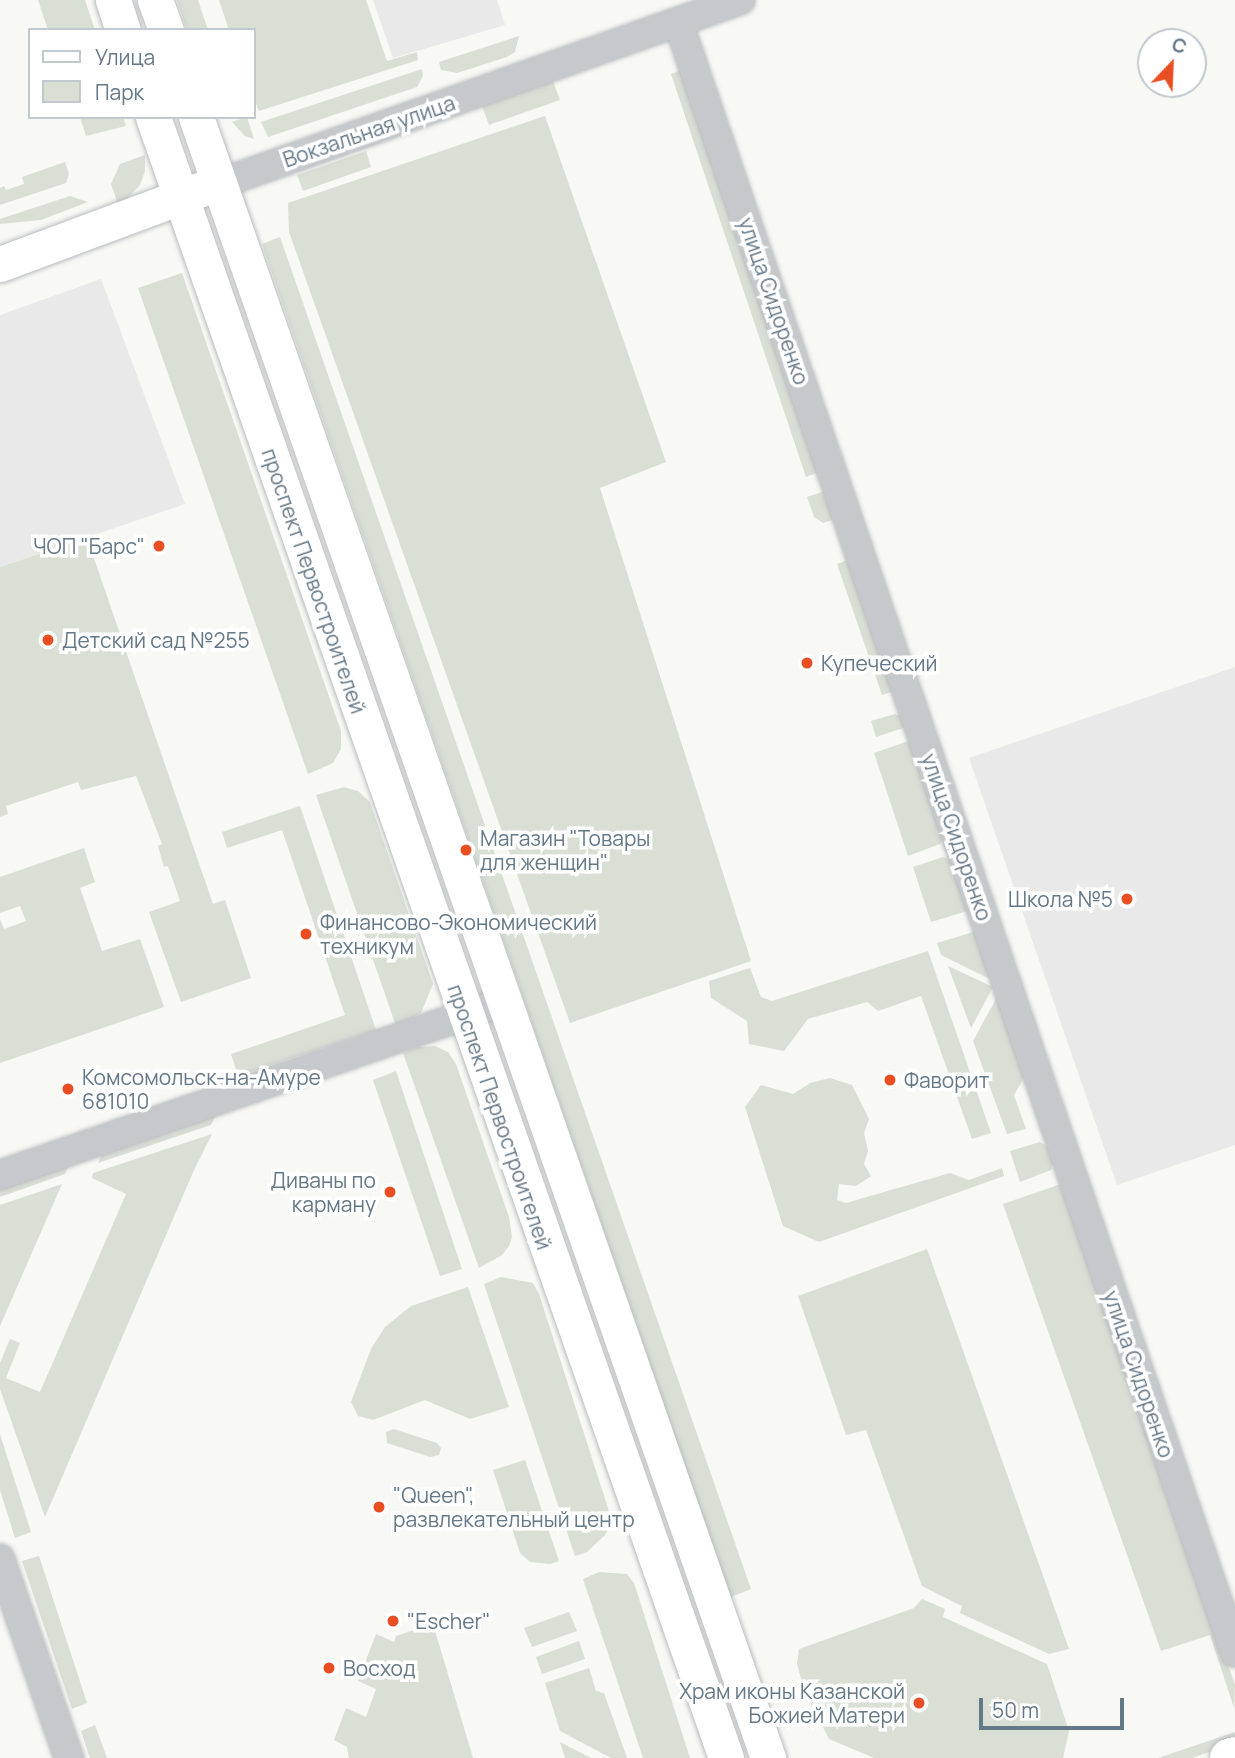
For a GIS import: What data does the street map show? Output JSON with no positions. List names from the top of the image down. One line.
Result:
{"streets":{"main road":["Вокзальная улица","проспект Первостроителей"],"street":["улица Сидоренко"]},"crossings":[["Вокзальная улица","улица Сидоренко"],["Вокзальная улица","проспект Первостроителей"]],"places":["ЧОП \"Барс\"","Детский сад №255","Купеческий","Магазин \"Товары для женщин\"","Школа №5","Финансово-Экономический техникум","Фаворит","Комсомольск-на-Амуре 681010","Диваны по карману","\"Queen\", развлекательный центр","\"Escher\"","Восход","Храм иконы Казанской Божией Матери"],"legend":["Улица","Парк"],"scale_bar":"50 m","north":"top right"}
